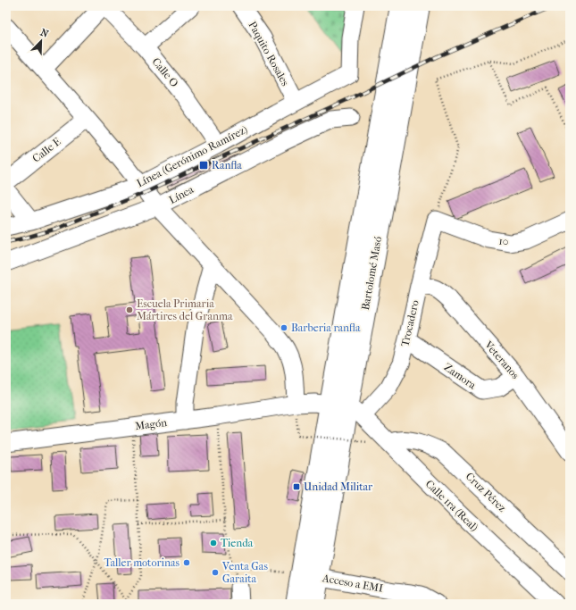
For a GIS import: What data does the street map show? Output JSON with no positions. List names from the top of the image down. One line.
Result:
{"streets":{"main road":["Bartolomé Masó"],"street":["Paquito Rosales","Calle O","Calle E","Línea (Gerónimo Ramírez)","Línea","10","Trocadero","Veteranos","Zamora","Magón","Cruz Pérez","Calle 1ra (Real)","Acceso a EMI"]},"crossings":[["Paquito Rosales","Línea (Gerónimo Ramírez)"],["Calle O","Línea (Gerónimo Ramírez)"],["10","Trocadero"],["Bartolomé Masó","Trocadero"],["Bartolomé Masó","Calle 1ra (Real)"],["Bartolomé Masó","Acceso a EMI"],["Trocadero","Veteranos"],["Trocadero","Zamora"],["Trocadero","Calle 1ra (Real)"],["Veteranos","Zamora"],["Cruz Pérez","Calle 1ra (Real)"]],"places":{"transit":["Ranfla","Unidad Militar"],"other":["Escuela Primaria Mártires del Granma","Barberia ranfla","Tienda","Taller motorinas","Venta Gas Garaita"]},"north":"top right"}
